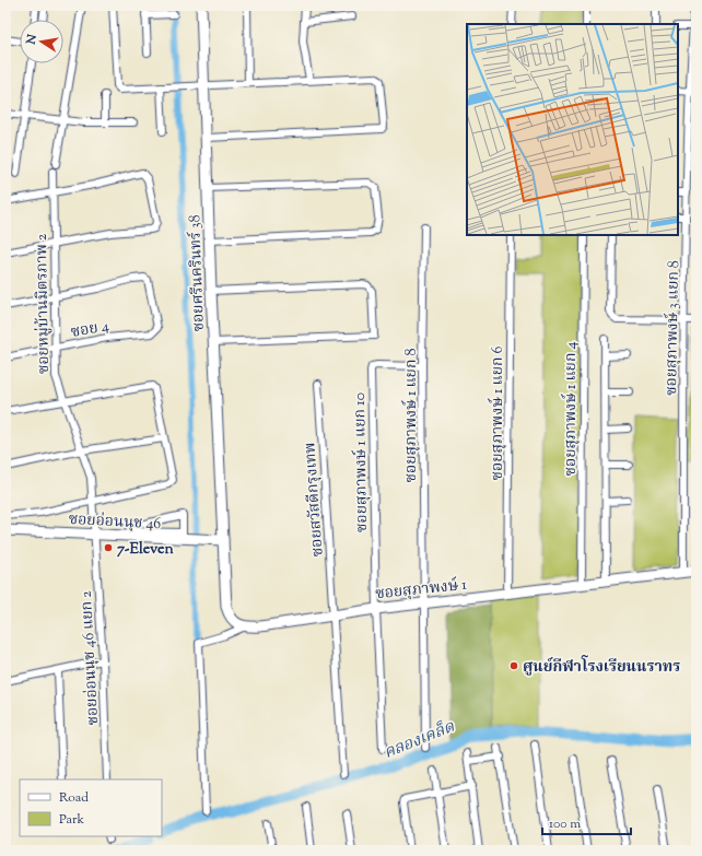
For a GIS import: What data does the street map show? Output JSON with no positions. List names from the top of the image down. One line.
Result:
{"streets":{"street":["ซอยศรีนครินทร์ 38","ซอยหมู่บ้านมิตรภาพ 2","ซอย 4","ซอยสุภาพงษ์ 3 แยก 8","ซอยสุภาพงษ์ 1 แยก 4","ซอยสุภาพงษ์ 1 แยก 6","ซอยสุภาพงษ์ 1 แยก 8","ซอยสุภาพงษ์ 1 แยก 10","ซอยสวัสดีกรุงเทพ","ซอยอ่อนนุช 46","ซอยสุภาพงษ์ 1","ซอยอ่อนนุช 46 แยก 2"]},"crossings":[["ซอยศรีนครินทร์ 38","ซอยอ่อนนุช 46"],["ซอยหมู่บ้านมิตรภาพ 2","ซอย 4"],["ซอยหมู่บ้านมิตรภาพ 2","ซอยอ่อนนุช 46"],["ซอยหมู่บ้านมิตรภาพ 2","ซอยอ่อนนุช 46 แยก 2"],["ซอยสุภาพงษ์ 3 แยก 8","ซอยสุภาพงษ์ 1"],["ซอยสุภาพงษ์ 1 แยก 4","ซอยสุภาพงษ์ 1"],["ซอยสุภาพงษ์ 1 แยก 6","ซอยสุภาพงษ์ 1"],["ซอยสุภาพงษ์ 1 แยก 8","ซอยสุภาพงษ์ 1 แยก 10"],["ซอยสุภาพงษ์ 1 แยก 8","ซอยสุภาพงษ์ 1"],["ซอยสุภาพงษ์ 1 แยก 10","ซอยสุภาพงษ์ 1"],["ซอยสวัสดีกรุงเทพ","ซอยสุภาพงษ์ 1"],["ซอยอ่อนนุช 46","ซอยอ่อนนุช 46 แยก 2"]],"water":["คลองเคล็ด"],"places":["7-Eleven","ศูนย์กีฬาโรงเรียนนราทร"],"legend":["Road","Park"],"scale_bar":"100 m","north":"left"}
